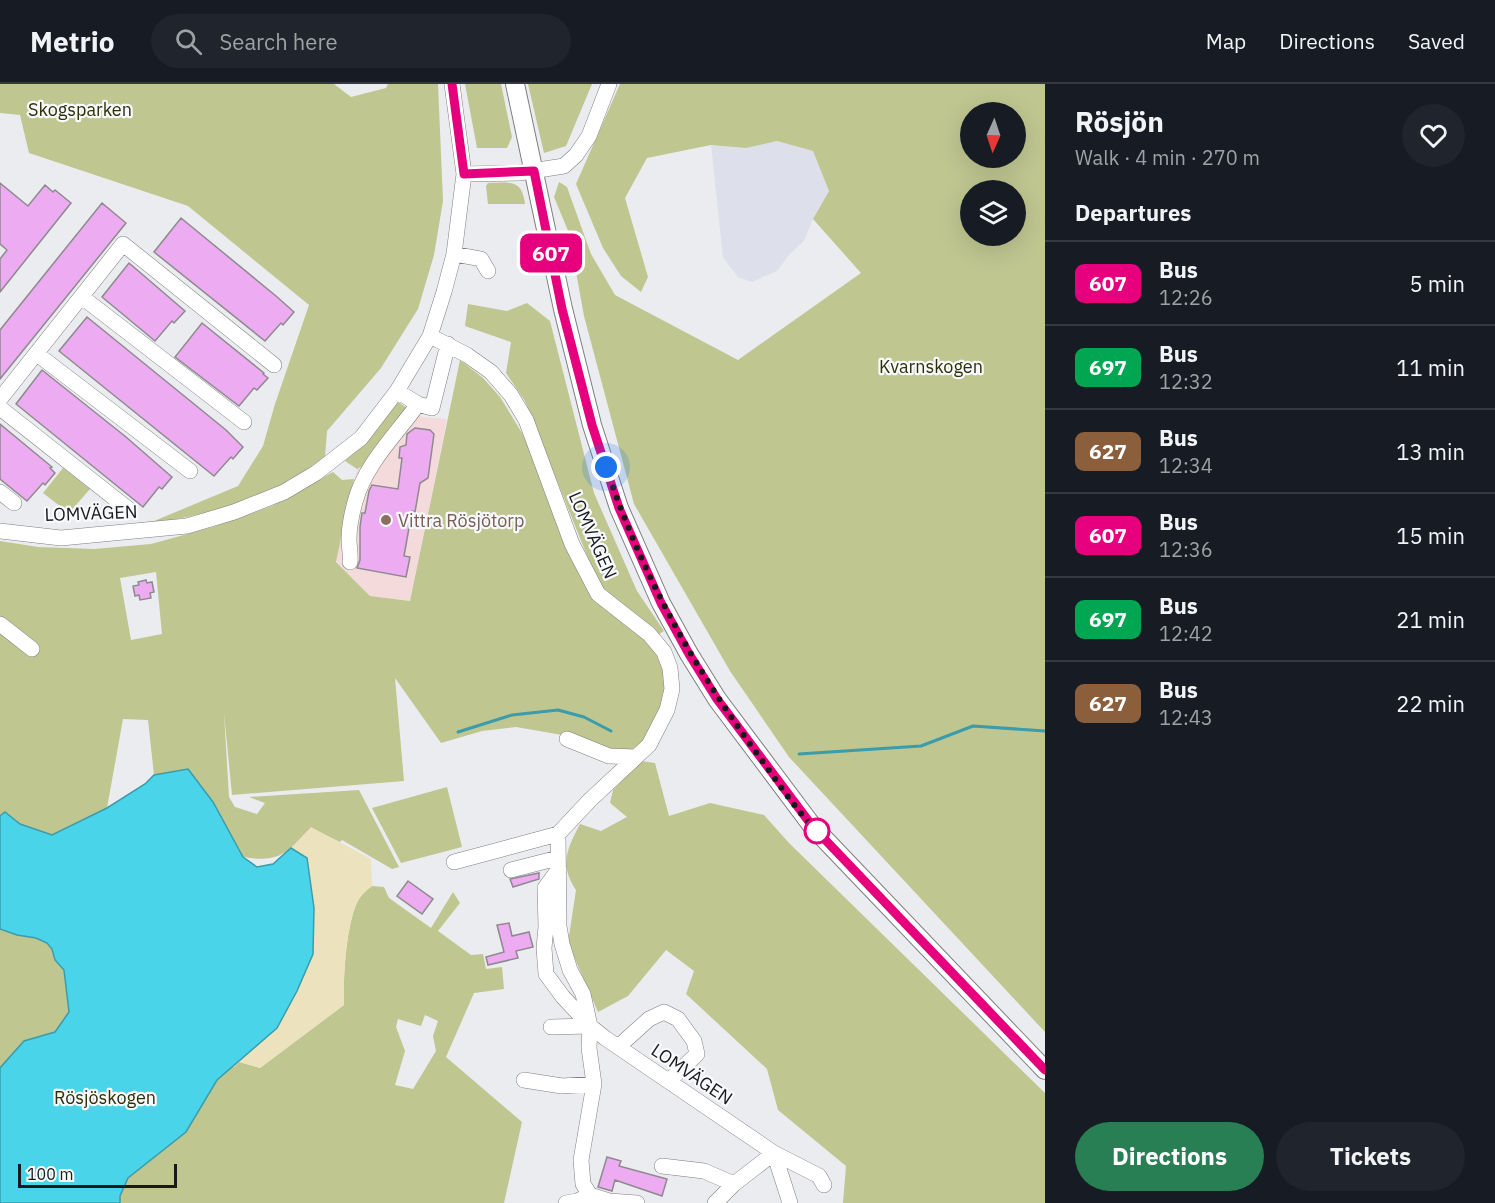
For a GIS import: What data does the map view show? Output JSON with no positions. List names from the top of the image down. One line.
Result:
{"streets":{"street":["LOMVÄGEN"]},"parks":["Skogsparken","Kvarnskogen","Rösjöskogen"],"places":["Vittra Rösjötorp"],"lines":["bus line 607"],"scale_bar":"100 m","north":"bottom","page":{"header":"Metrio","search":"Search here","nav":["Map","Directions","Saved"],"on_map":"607","heading":[["Rösjön","Walk · 4 min · 270 m"],"Departures"],"list":[{"mark":"607","name":"Bus","note":"12:26","value":"5 min"},{"mark":"697","name":"Bus","note":"12:32","value":"11 min"},{"mark":"627","name":"Bus","note":"12:34","value":"13 min"},{"mark":"607","name":"Bus","note":"12:36","value":"15 min"},{"mark":"697","name":"Bus","note":"12:42","value":"21 min"},{"mark":"627","name":"Bus","note":"12:43","value":"22 min"}],"buttons":["Directions","Tickets"],"scale":"100 m"}}
